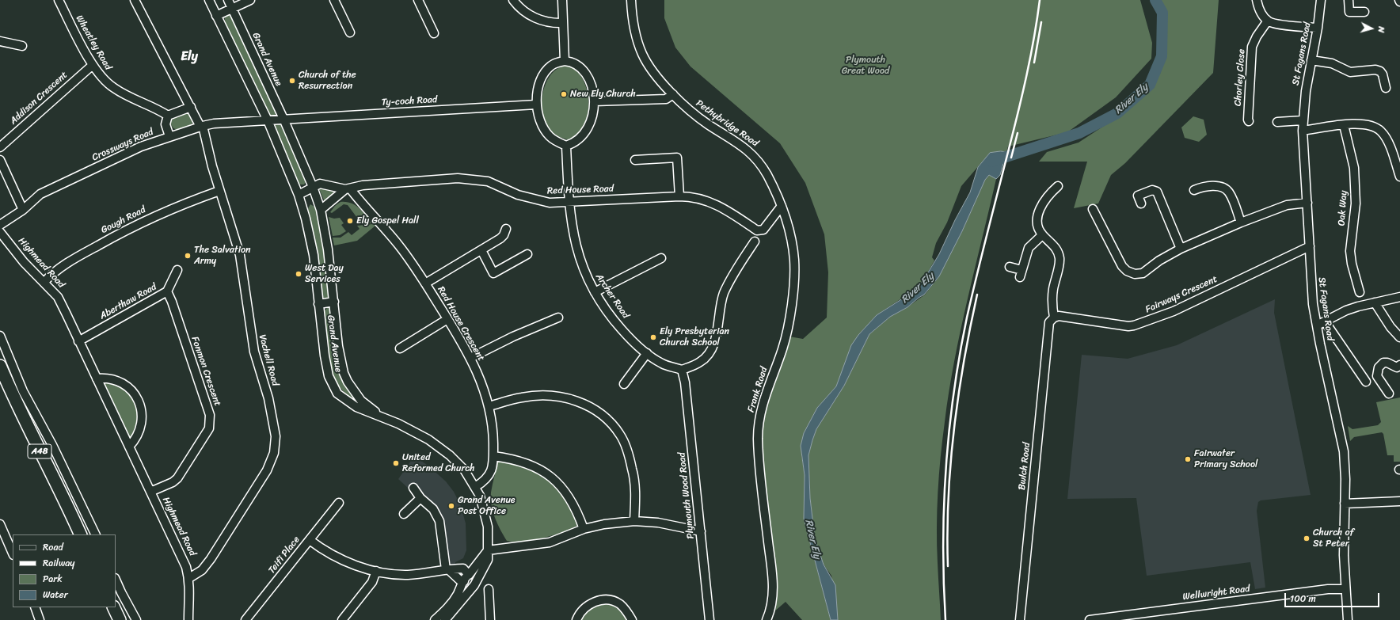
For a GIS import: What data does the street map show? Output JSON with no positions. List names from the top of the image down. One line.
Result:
{"streets":{"highway":["A48"],"street":["Wheatley Road","St Fagans Road","Grand Avenue","Chorley Close","Addison Crescent","Ty-coch Road","Pethybridge Road","Crossways Road","Red House Road","Oak Way","Gough Road","Highmead Road","Fairways Crescent","Archer Road","Aberthaw Road","Red House Crescent","Vachell Road","Fonmon Crescent","Frank Road","Bwlch Road","Plymouth Wood Road","Teifi Place","Wellwright Road"]},"crossings":[["Wheatley Road","Addison Crescent"],["St Fagans Road","Fairways Crescent"],["St Fagans Road","Wellwright Road"],["Grand Avenue","Ty-coch Road"],["Grand Avenue","Crossways Road"],["Grand Avenue","Red House Road"],["Grand Avenue","Red House Crescent"],["Ty-coch Road","Archer Road"],["Pethybridge Road","Red House Road"],["Pethybridge Road","Frank Road"],["Crossways Road","Vachell Road"],["Red House Road","Archer Road"],["Red House Road","Red House Crescent"],["Red House Road","Frank Road"],["Gough Road","Highmead Road"],["Gough Road","Vachell Road"],["Highmead Road","Aberthaw Road"],["Highmead Road","Vachell Road"],["Highmead Road","Fonmon Crescent"],["Fairways Crescent","Bwlch Road"],["Archer Road","Plymouth Wood Road"],["Aberthaw Road","Fonmon Crescent"]],"districts":["Ely"],"water":["River Ely"],"parks":["Plymouth Great Wood"],"places":["Church of the Resurrection","New Ely Church","Ely Gospel Hall","The Salvation Army","West Day Services","Ely Presbyterian Church School","Fairwater Primary School","United Reformed Church","Grand Avenue Post Office","Church of St Peter"],"legend":["Road","Railway","Park","Water"],"scale_bar":"100 m","north":"right"}
